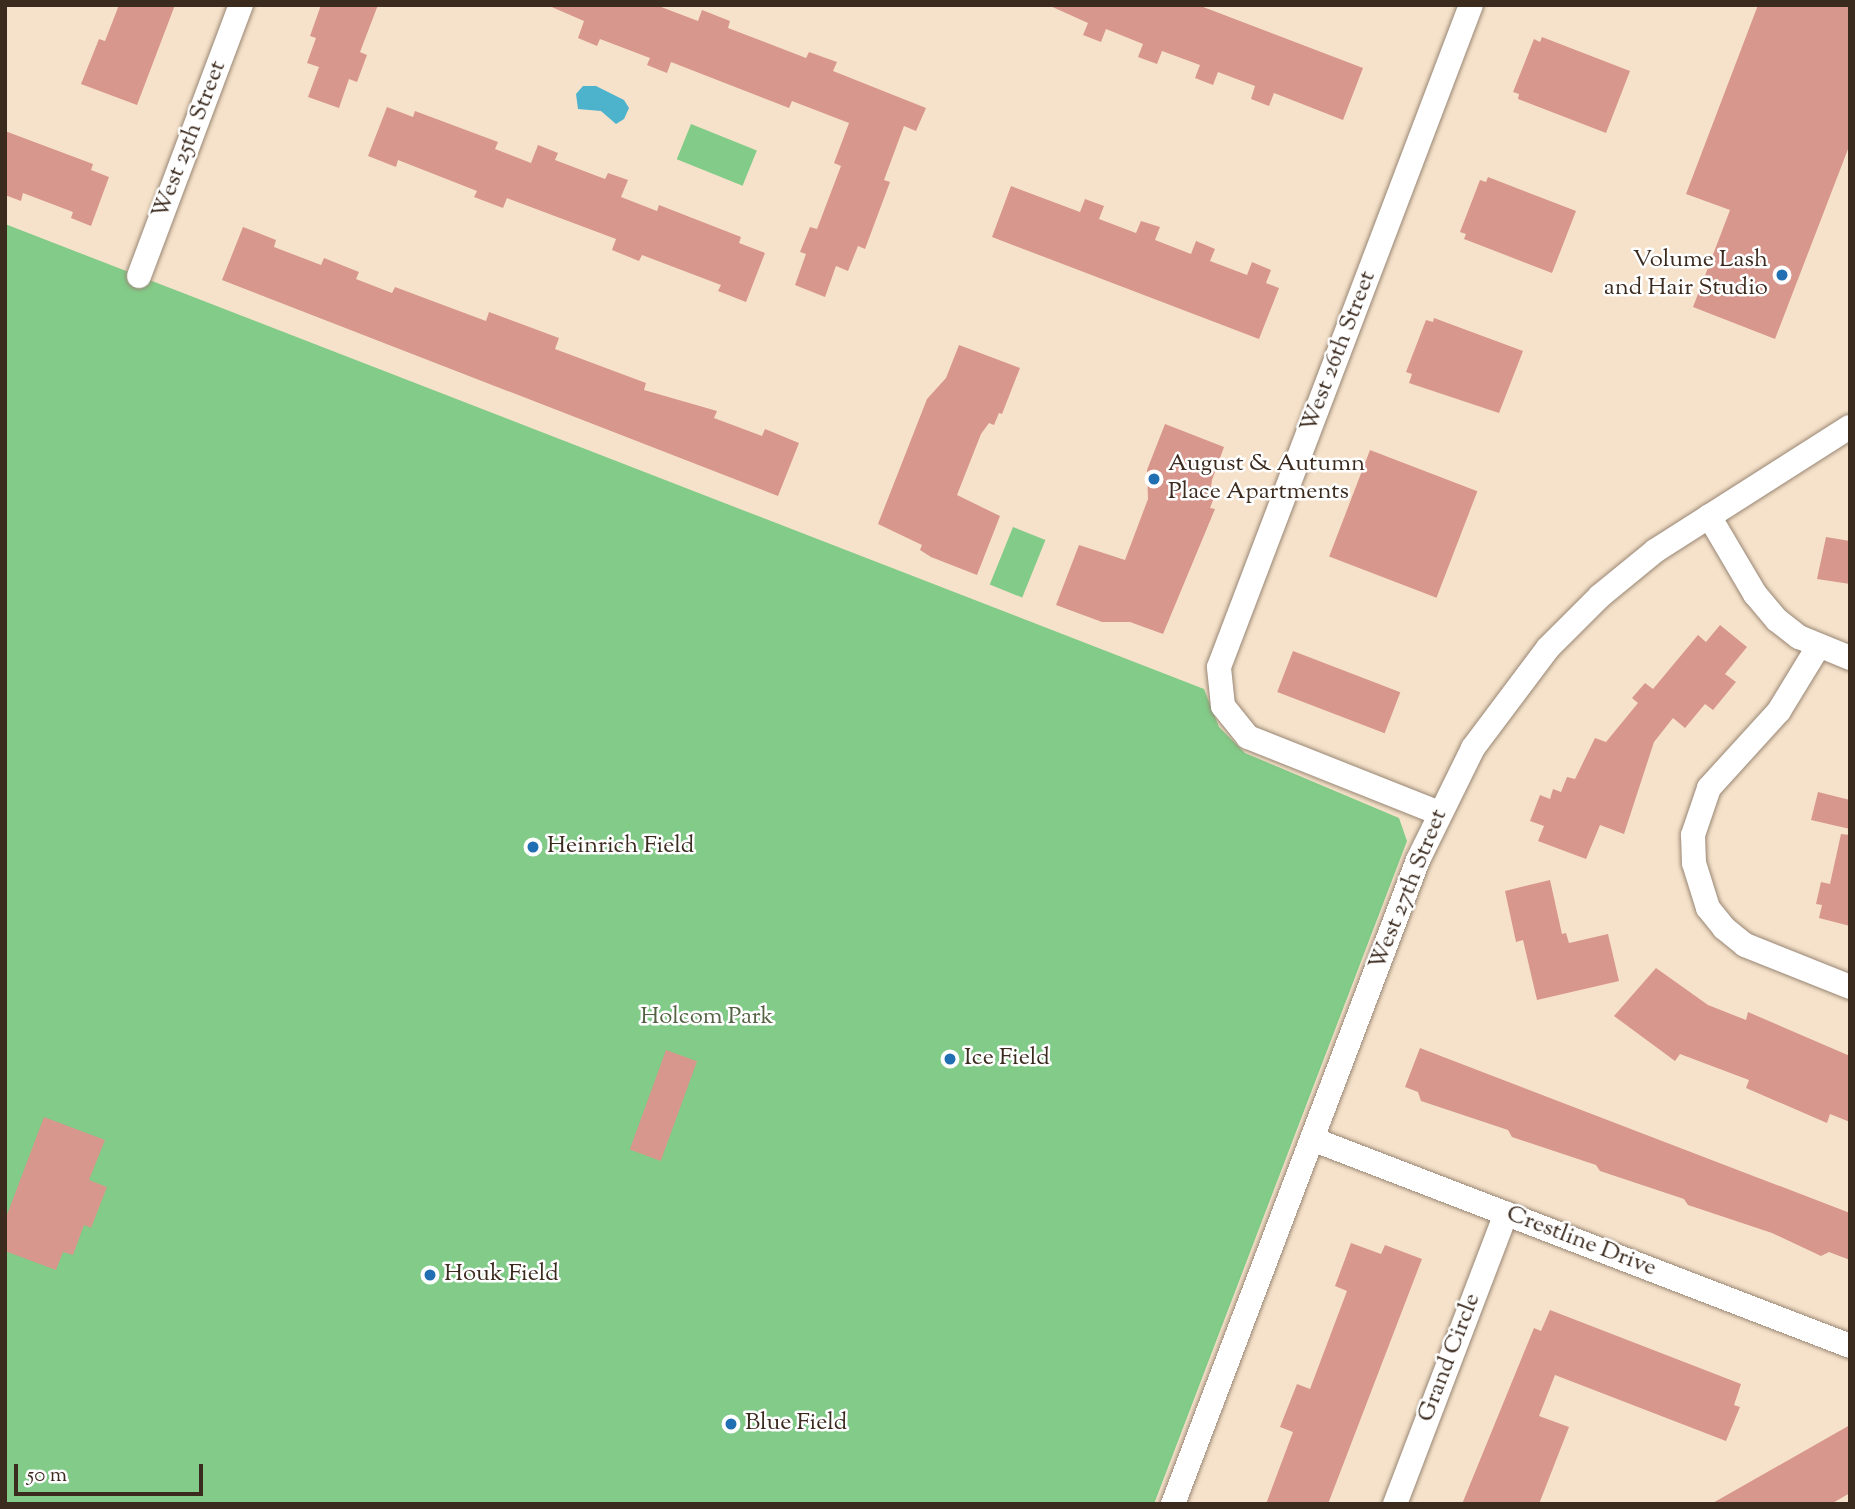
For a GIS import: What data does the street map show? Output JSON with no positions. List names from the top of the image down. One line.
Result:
{"streets":{"street":["West 25th Street","West 26th Street","West 27th Street","Crestline Drive","Grand Circle"]},"crossings":[["West 26th Street","West 27th Street"],["West 27th Street","Crestline Drive"],["Crestline Drive","Grand Circle"]],"parks":["Holcom Park"],"places":["Volume Lash and Hair Studio","August & Autumn Place Apartments","Heinrich Field","Ice Field","Houk Field","Blue Field"],"scale_bar":"50 m"}
